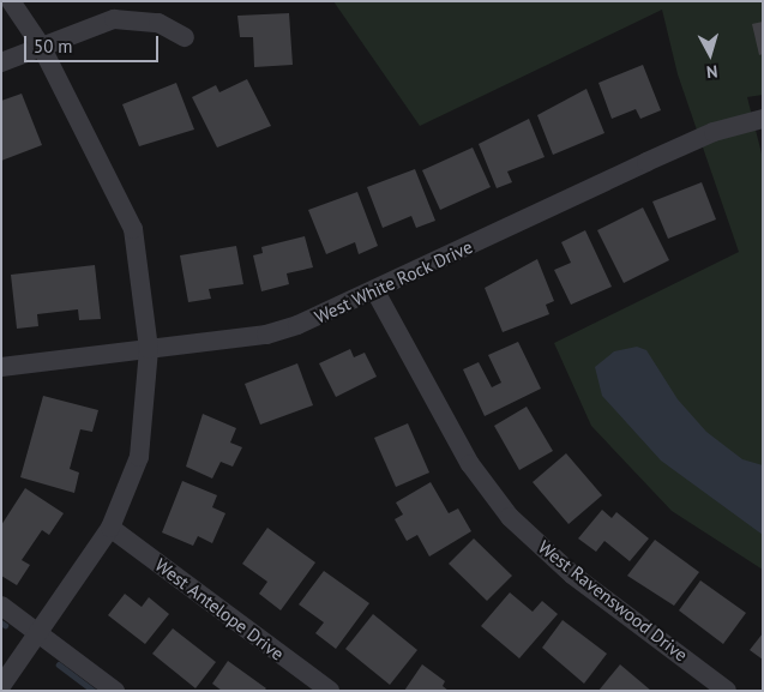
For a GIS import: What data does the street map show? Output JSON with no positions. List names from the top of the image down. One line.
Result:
{"streets":{"street":["West White Rock Drive","West Ravenswood Drive","West Antelope Drive"]},"crossings":[["West White Rock Drive","West Ravenswood Drive"]],"scale_bar":"50 m","north":"bottom"}
